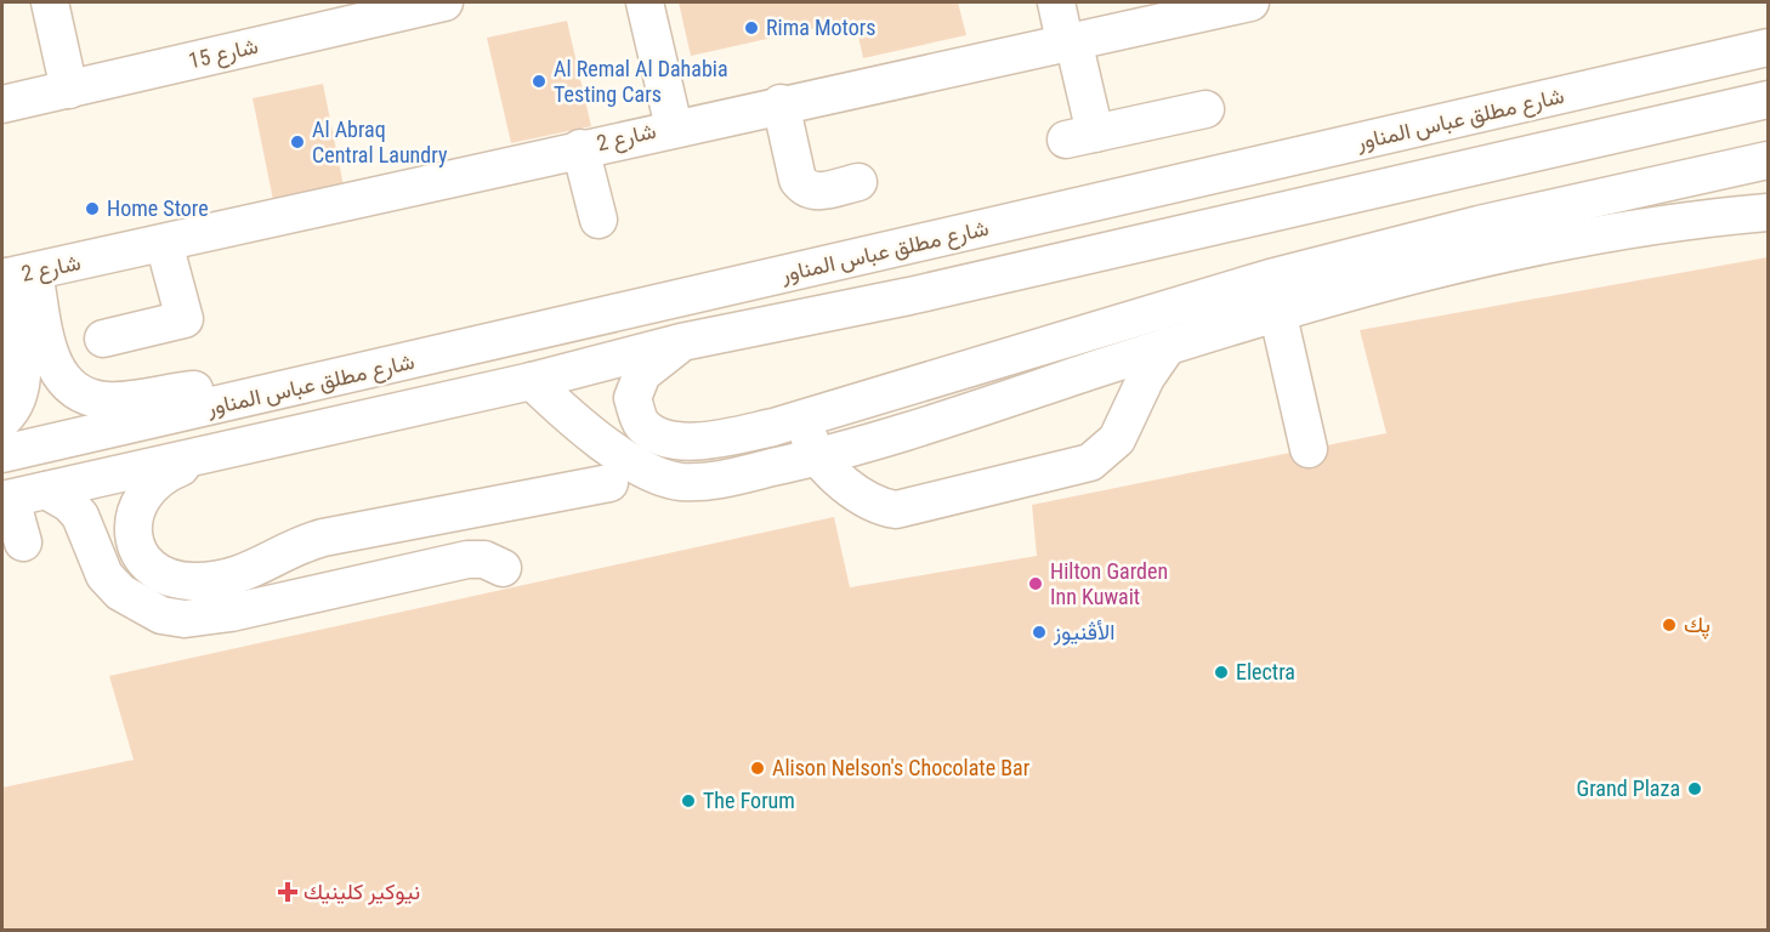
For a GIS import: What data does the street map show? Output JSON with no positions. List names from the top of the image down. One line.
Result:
{"streets":{"street":["شارع 15","شارع مطلق عباس المناور","شارع 2"]},"places":{"other":["Rima Motors","Al Remal Al Dahabia Testing Cars","Al Abraq Central Laundry","Home Store","Hilton Garden Inn Kuwait","پك","الأڤنيوز","Electra","Alison Nelson's Chocolate Bar","Grand Plaza","The Forum"],"health":["نيوكير كلينيك"]}}
